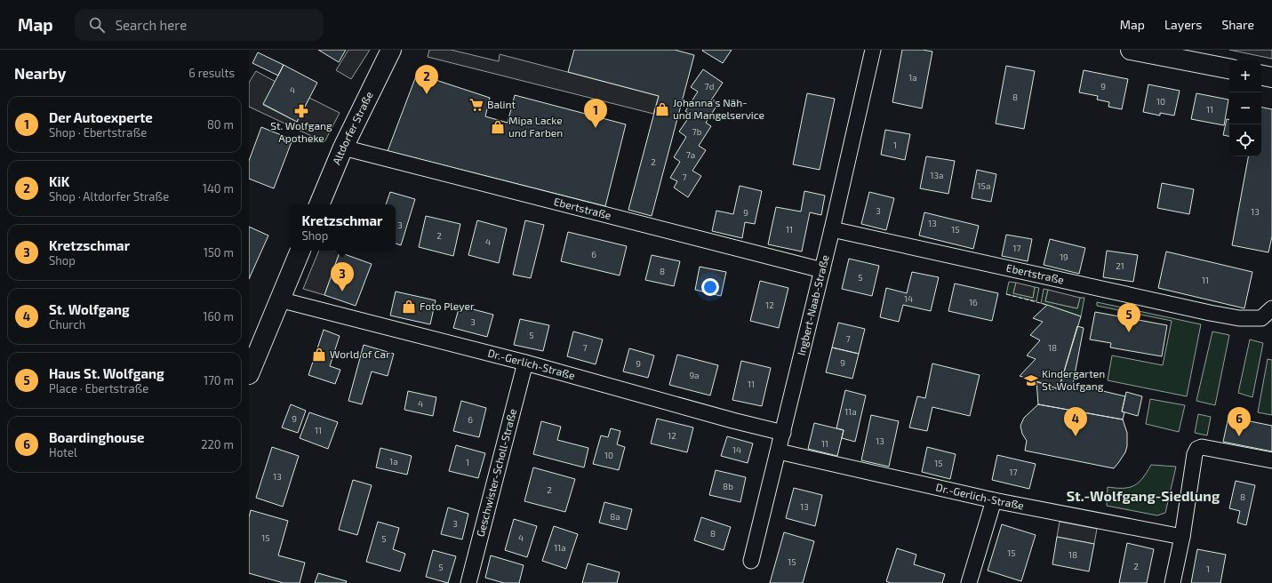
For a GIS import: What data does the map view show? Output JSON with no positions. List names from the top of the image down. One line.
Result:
{"streets":{"main road":["Altdorfer Straße"],"street":["Ebertstraße","Ingbert-Naab-Straße","Dr.-Gerlich-Straße","Geschwister-Scholl-Straße"]},"crossings":[["Altdorfer Straße","Ebertstraße"],["Ebertstraße","Ingbert-Naab-Straße"],["Ingbert-Naab-Straße","Dr.-Gerlich-Straße"],["Dr.-Gerlich-Straße","Geschwister-Scholl-Straße"]],"districts":["St.-Wolfgang-Siedlung"],"places":{"supermarket":["Balint"],"shop":["Johanna's Näh- und Mangelservice","Mipa Lacke und Farben","Foto Pleyer","World of Car"],"pharmacy":["St. Wolfgang Apotheke"],"school or university":["Kindergarten St. Wolfgang"]},"house_numbers":["1a","7d","9","4","8","10","11","7b","1","7a","2","13a","7","15a","3","13","9","13","3","11","15","2","4","17","6","19","21","8","5","11","14","16","12","3","5","7","7","18","9","9","9a","11","4","11a","9","6","11","12","13","11","14","10","1a","1","15","17","13","8b","2","8","13","8a","3","8","15","4","5","11a","15","18","15","2","5","1"],"page":{"header":"Map","search":"Search here","nav":["Map","Layers","Share"],"heading":["Nearby","6 results"],"map_buttons":["+","−"],"pins":["2","1","3","5","4","6"],"list":[{"mark":"1","name":"Der Autoexperte","note":"Shop · Ebertstraße","value":"80 m"},{"mark":"2","name":"KiK","note":"Shop · Altdorfer Straße","value":"140 m"},{"mark":"3","name":"Kretzschmar","note":"Shop","value":"150 m"},{"mark":"4","name":"St. Wolfgang","note":"Church","value":"160 m"},{"mark":"5","name":"Haus St. Wolfgang","note":"Place · Ebertstraße","value":"170 m"},{"mark":"6","name":"Boardinghouse","note":"Hotel","value":"220 m"}],"popup":["Kretzschmar","Shop"]}}
